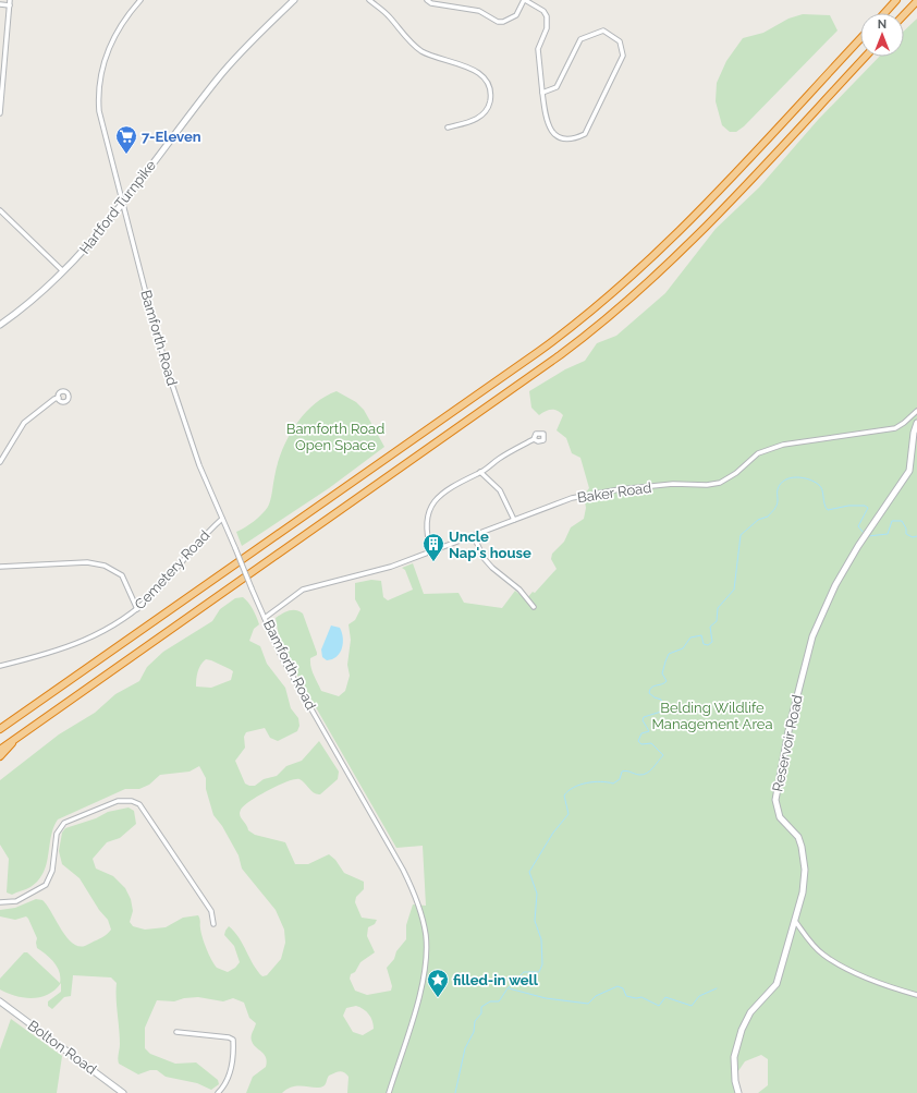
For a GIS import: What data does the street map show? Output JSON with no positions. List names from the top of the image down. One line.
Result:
{"streets":{"street":["Hartford Turnpike","Bamforth Road","Baker Road","Cemetery Road","Reservoir Road","Bolton Road"]},"crossings":[["Hartford Turnpike","Bamforth Road"],["Bamforth Road","Baker Road"],["Bamforth Road","Cemetery Road"]],"parks":["Bamforth Road Open Space","Belding Wildlife Management Area"],"places":{"supermarket":["7-Eleven"],"building":["Uncle Nap's house"],"place":["filled-in well"]},"north":"top"}
